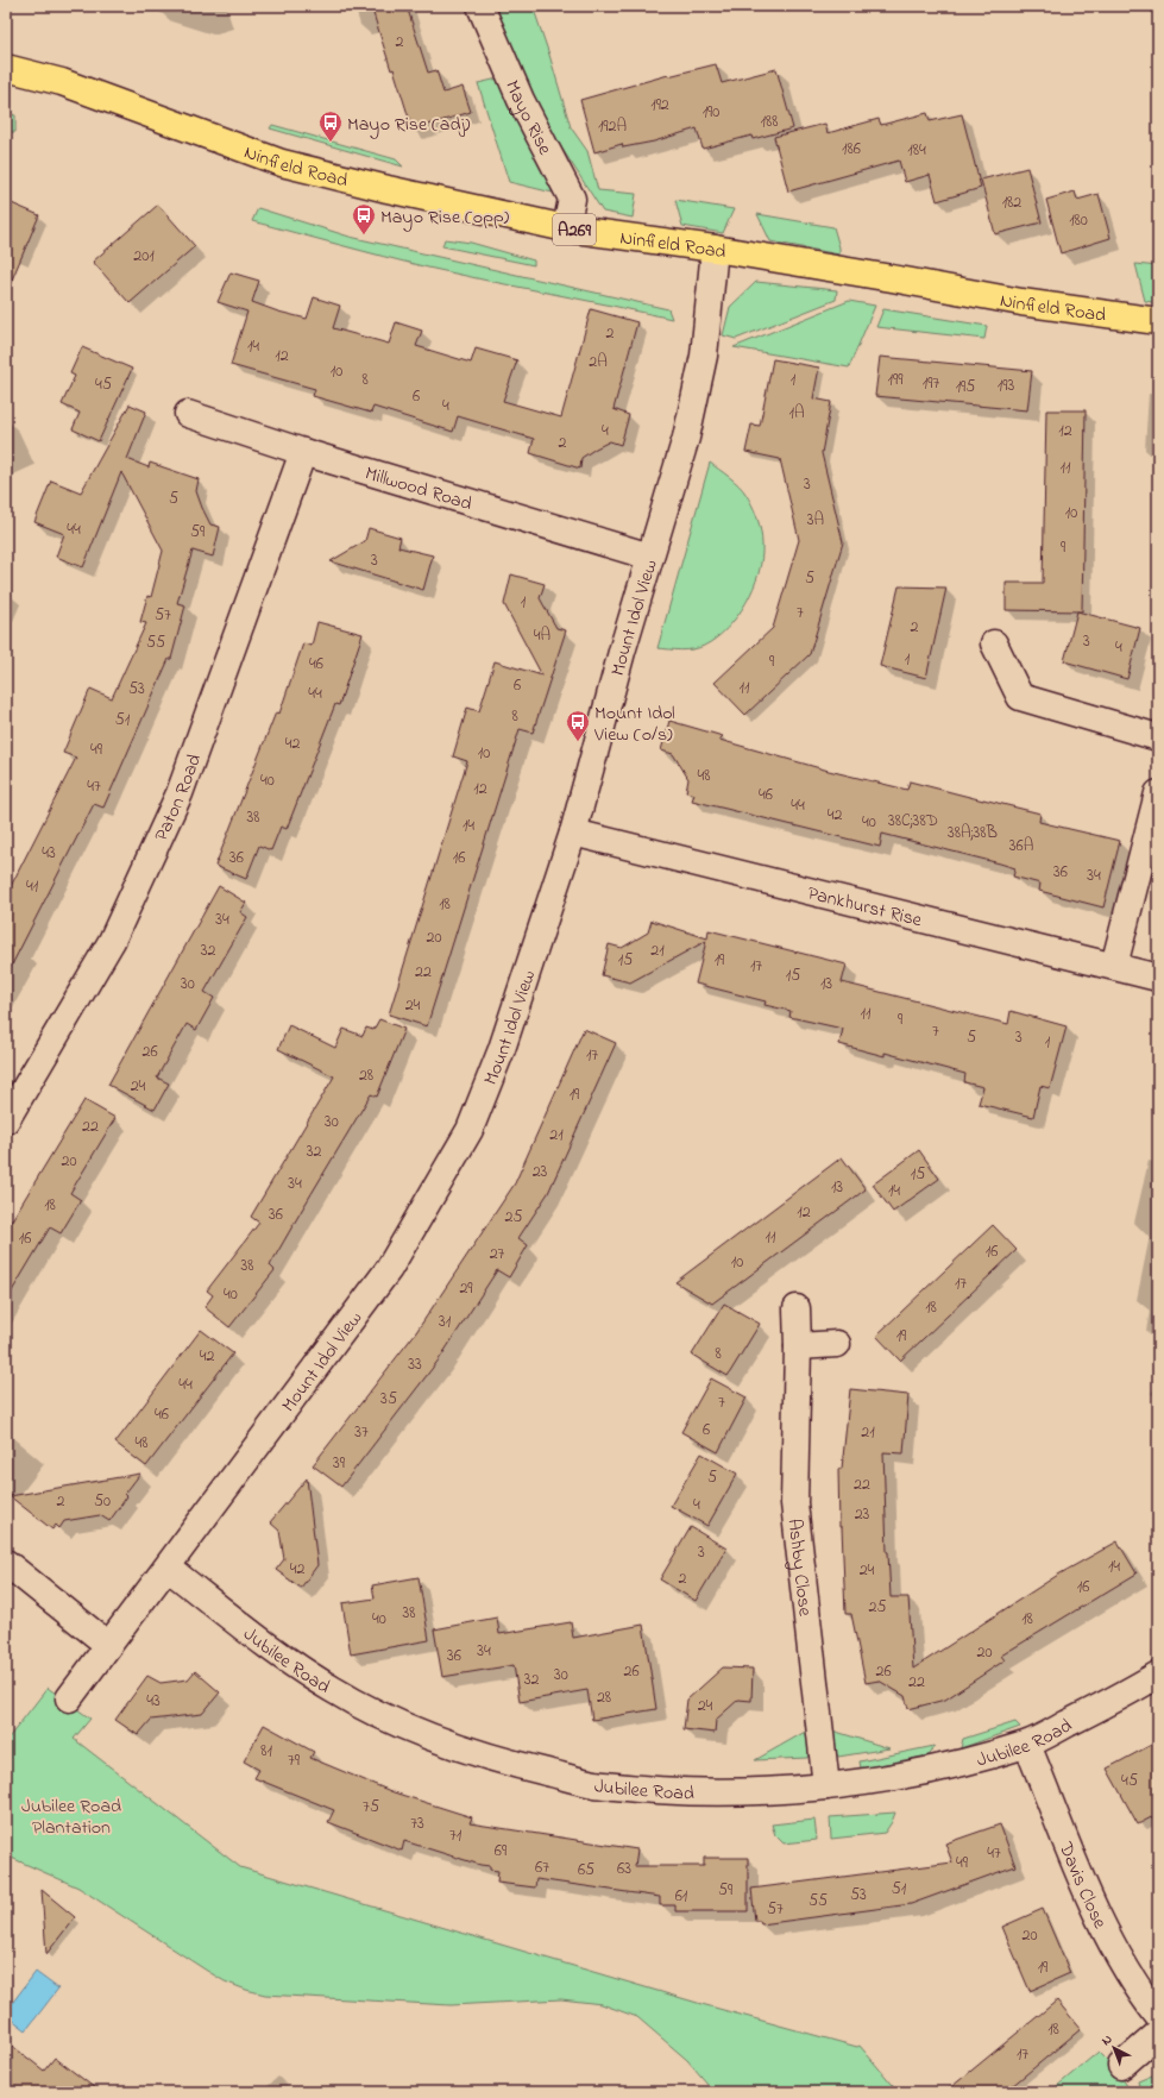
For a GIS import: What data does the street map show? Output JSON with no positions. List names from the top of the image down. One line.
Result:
{"streets":{"main road":["Ninfield Road","A269"],"street":["Mayo Rise","Millwood Road","Mount Idol View","Paton Road","Pankhurst Rise","Ashby Close","Jubilee Road","Davis Close"]},"crossings":[["Mayo Rise","Ninfield Road"],["Ninfield Road","Mount Idol View"],["Millwood Road","Mount Idol View"],["Millwood Road","Paton Road"],["Mount Idol View","Pankhurst Rise"],["Mount Idol View","Jubilee Road"],["Ashby Close","Jubilee Road"],["Jubilee Road","Davis Close"]],"parks":["Jubilee Road Plantation"],"places":{"bus stop":["Mayo Rise (adj)","Mayo Rise (opp)","Mount Idol View (o/s)"]},"house_numbers":["2","192","190","188","192A","186","184","182","180","201","2","14","12","2A","10","8","1","199","197","45","193","195","6","4","1A","4","12","2","11","3","5","10","3A","44","59","9","3","5","1","7","57","2","4A","3","55","4","1","9","46","6","11","53","44","8","51","42","49","10","48","40","47","12","46","44","42","38","38C;38D","40","14","38A;38B","36A","43","36","16","36","34","41","18","34","20","32","21","15","19","17","22","15","30","13","24","11","9","7","5","3","1","26","17","28","24","19","30","22","21","32","20","23","15","34","13","14","18","12","36","25","11","16","16","27","10","38","17","29","40","18","31","19","8","42","33","44","35","7","46","6","37","21","48","39","5","22","2","50","4","23","3","14","42","24","2","16","25","38","40","18","34","20","36","26","26","30","32","22","28","43","24","81","79","45","75","73","71","69","47","49","67","63","65","51","59","53","61","55","57","20","19","18","17"],"north":"top left"}
